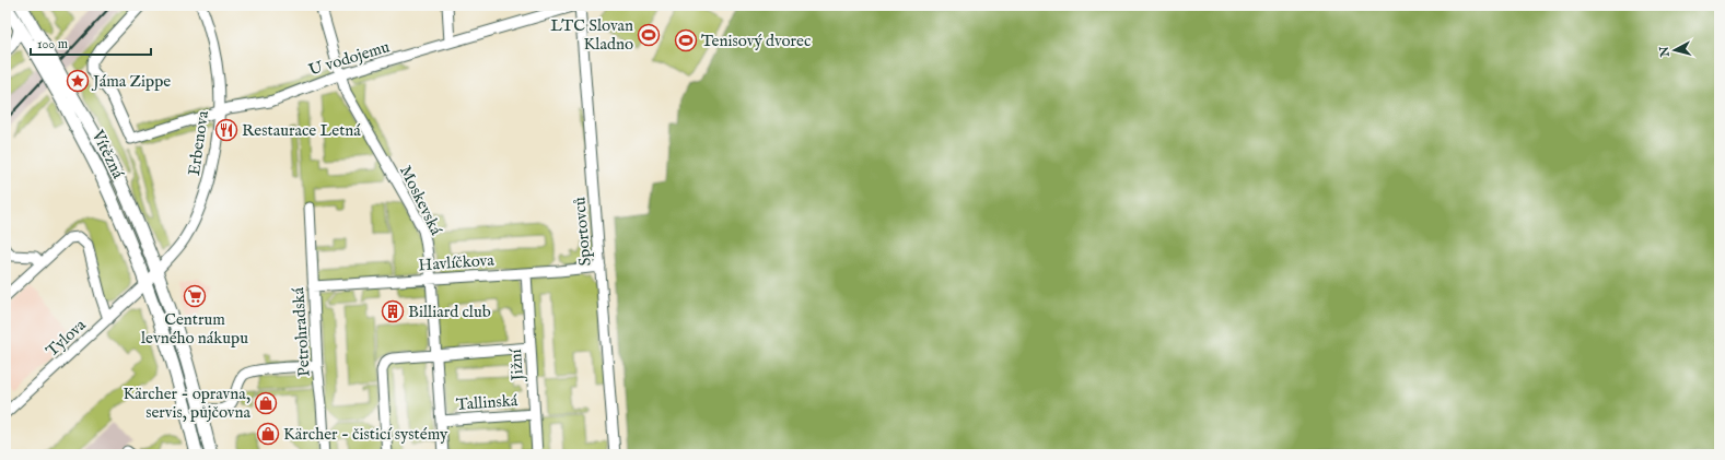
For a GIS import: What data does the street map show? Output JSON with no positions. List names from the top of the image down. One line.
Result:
{"streets":{"main road":["Vítězná"],"street":["U vodojemu","Erbenova","Moskevská","Sportovců","Havlíčkova","Petrohradská","Tylova","Jižní","Tallinská"]},"crossings":[["U vodojemu","Erbenova"],["U vodojemu","Vítězná"],["U vodojemu","Moskevská"],["Erbenova","Vítězná"],["Vítězná","Tylova"],["Moskevská","Havlíčkova"],["Moskevská","Tallinská"],["Sportovců","Havlíčkova"],["Havlíčkova","Petrohradská"],["Havlíčkova","Jižní"],["Jižní","Tallinská"]],"places":{"sports":["LTC Slovan Kladno","Tenisový dvorec"],"place":["Jáma Zippe"],"restaurant":["Restaurace Letná"],"supermarket":["Centrum levného nákupu"],"building":["Billiard club"],"shop":["Kärcher - opravna, servis, půjčovna","Kärcher - čisticí systémy"]},"scale_bar":"100 m","north":"left"}
